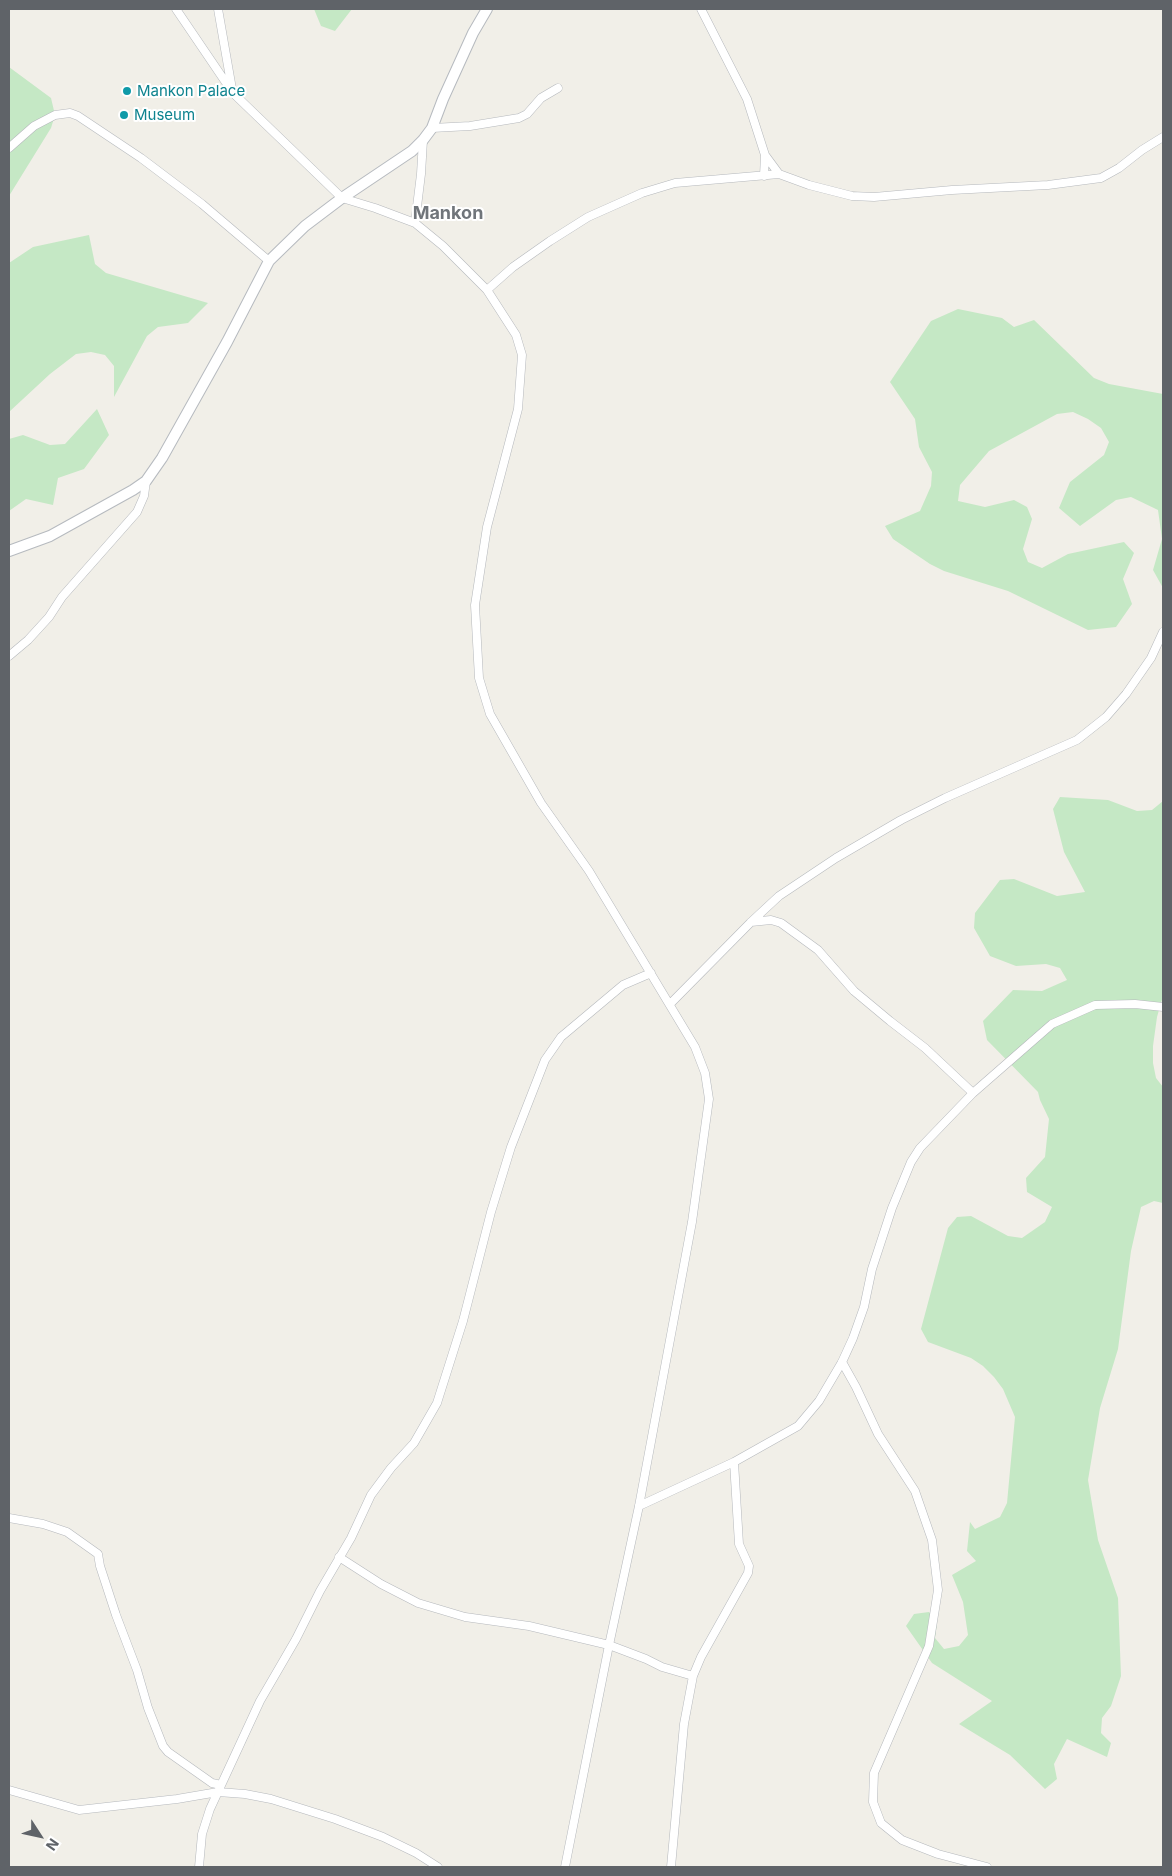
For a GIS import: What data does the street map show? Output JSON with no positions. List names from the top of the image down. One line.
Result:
{"districts":["Mankon"],"places":["Mankon Palace","Museum"],"north":"bottom right"}
